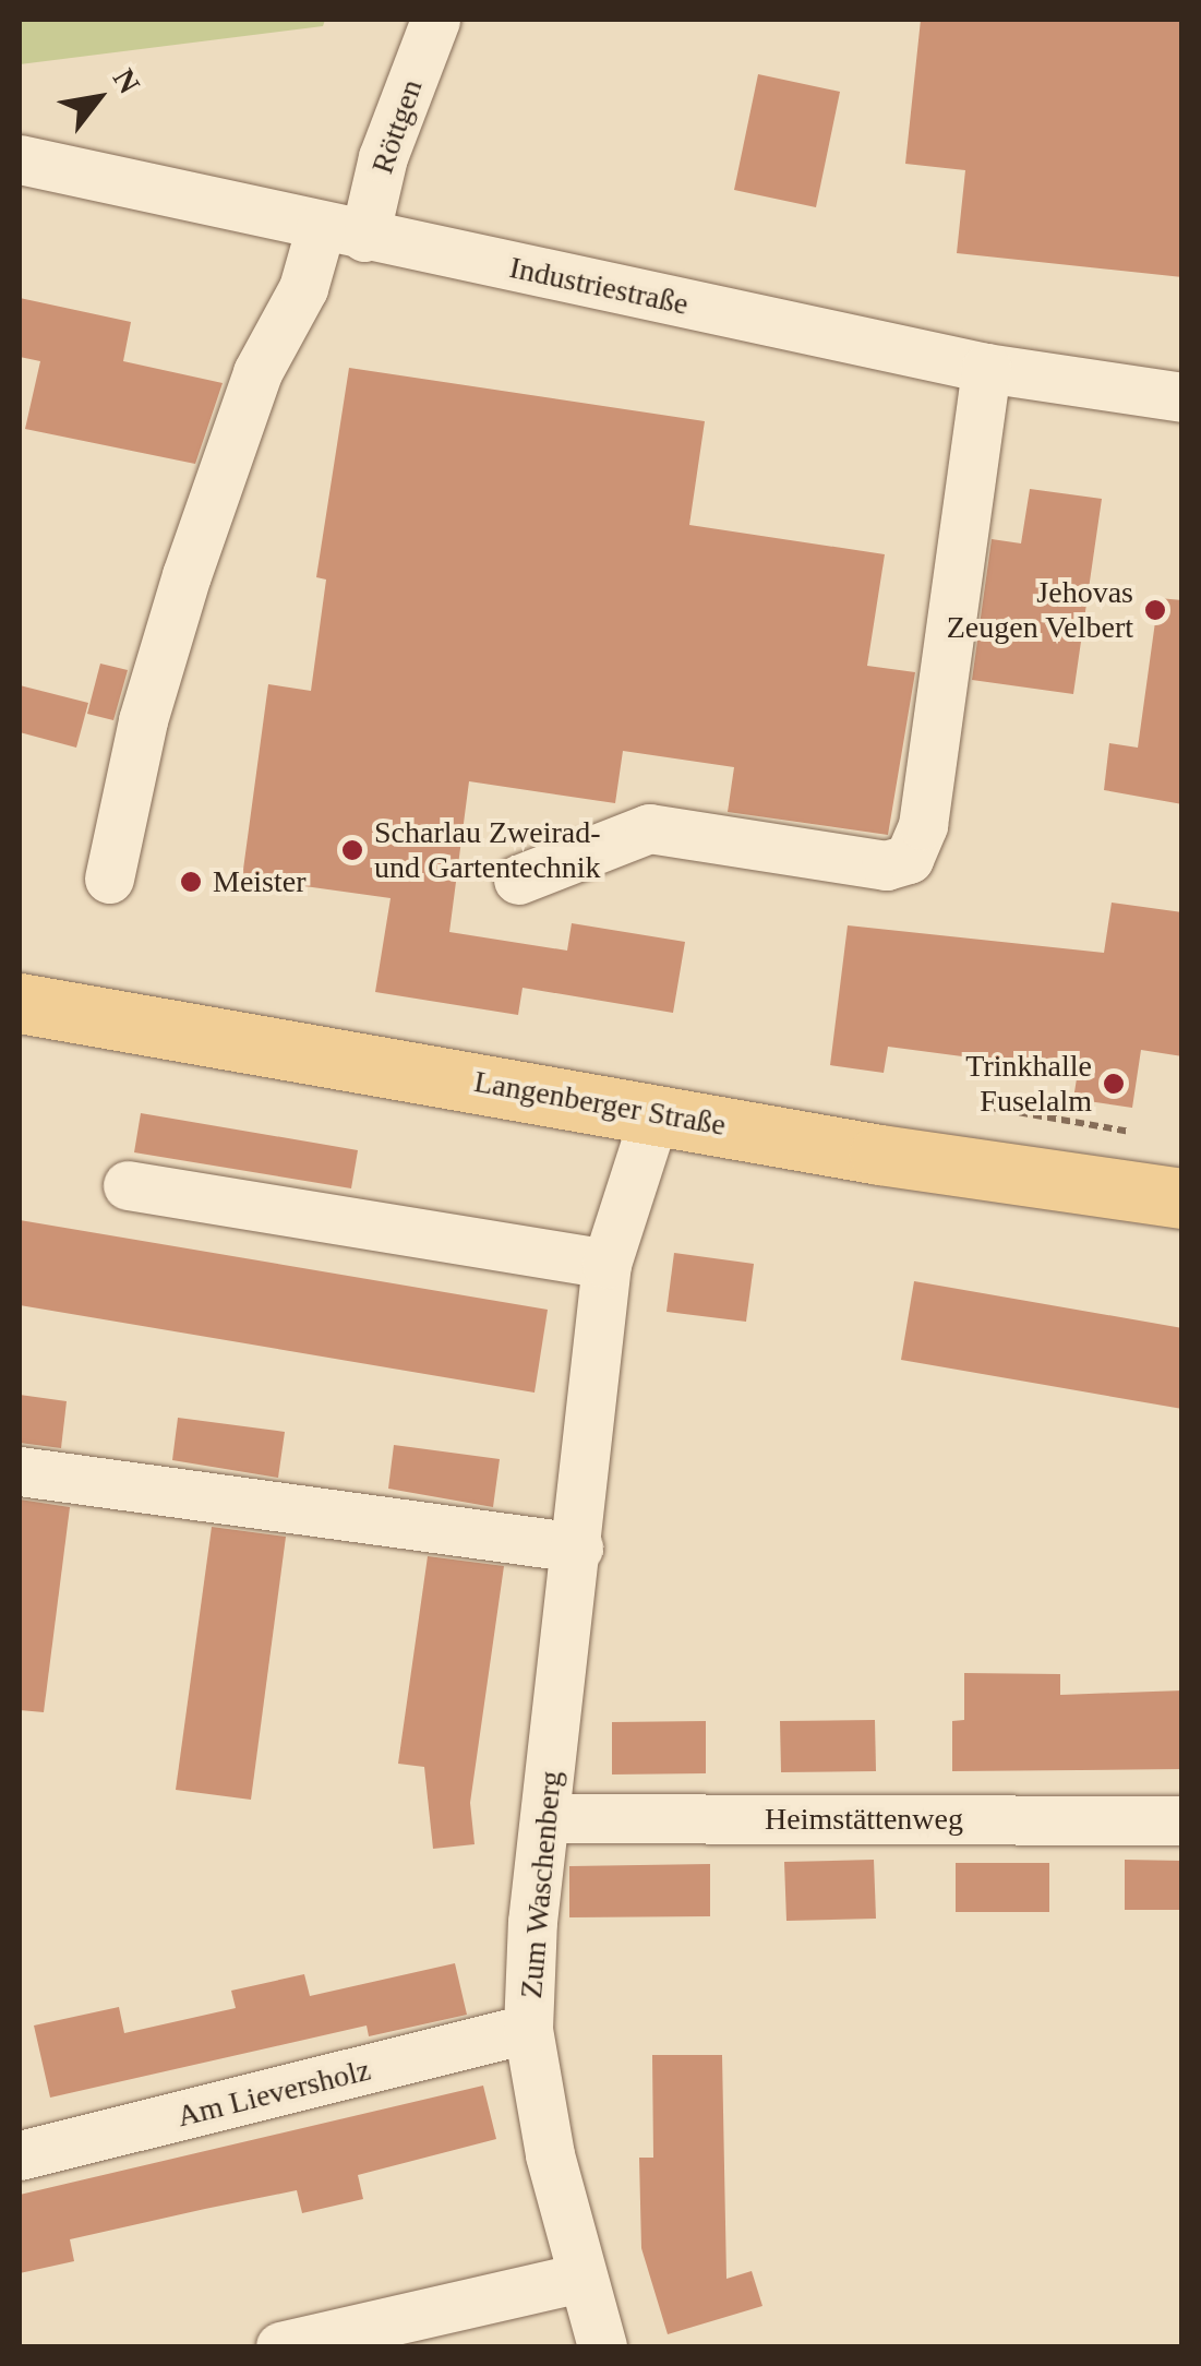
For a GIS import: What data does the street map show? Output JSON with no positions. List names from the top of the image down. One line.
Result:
{"streets":{"main road":["Langenberger Straße"],"street":["Röttgen","Industriestraße","Heimstättenweg","Zum Waschenberg","Am Lieversholz"]},"crossings":[["Röttgen","Industriestraße"],["Langenberger Straße","Zum Waschenberg"],["Heimstättenweg","Zum Waschenberg"],["Zum Waschenberg","Am Lieversholz"]],"places":["Jehovas Zeugen Velbert","Scharlau Zweirad- und Gartentechnik","Meister","Trinkhalle Fuselalm"],"north":"top right"}
